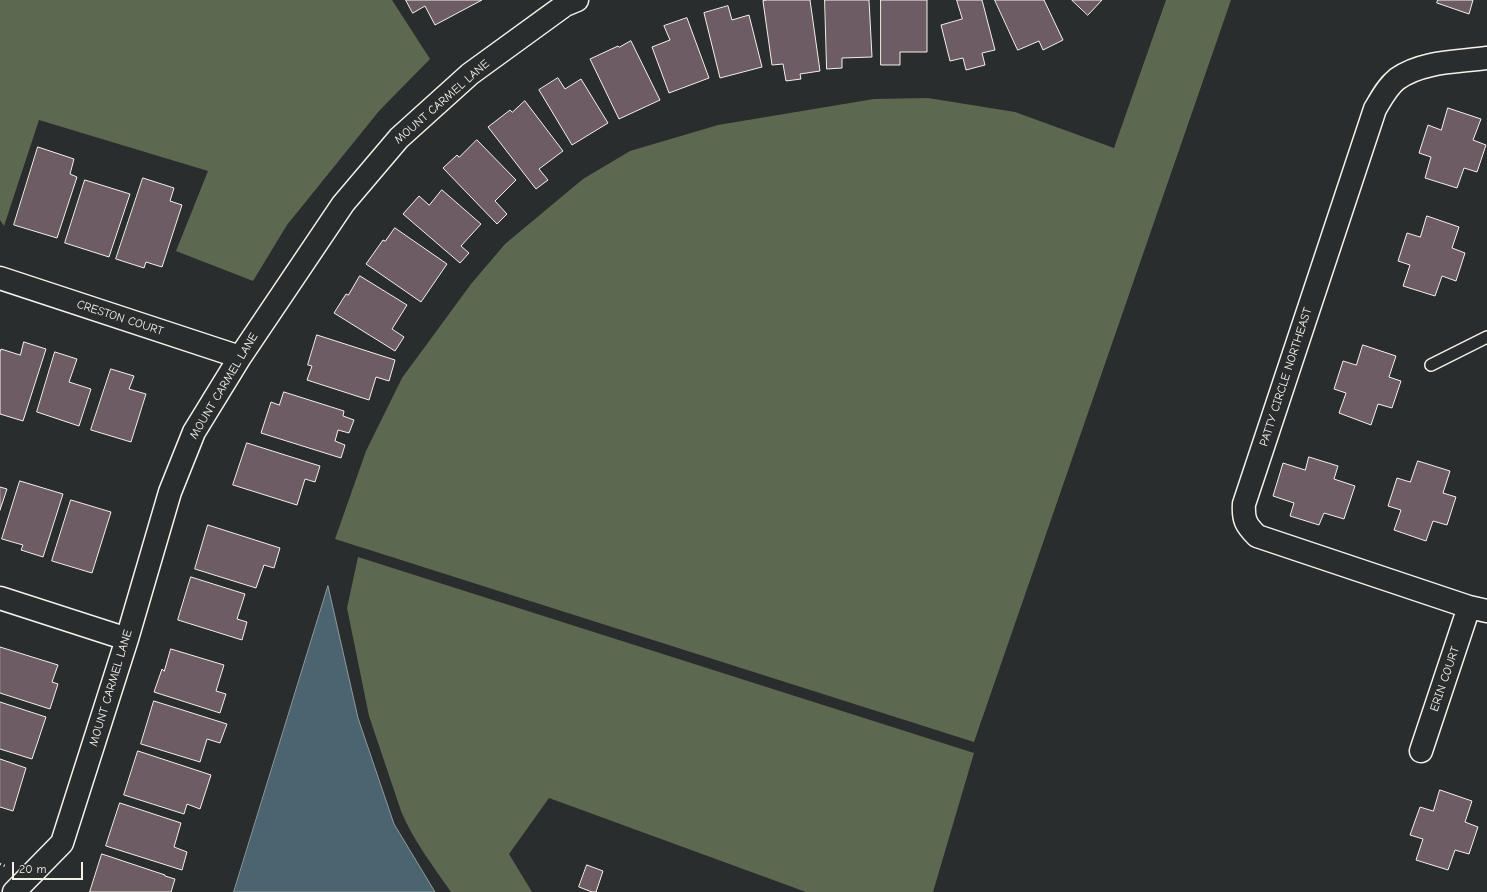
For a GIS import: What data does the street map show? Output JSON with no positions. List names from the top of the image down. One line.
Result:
{"streets":{"street":["MOUNT CARMEL LANE","CRESTON COURT","PATTY CIRCLE NORTHEAST","ERIN COURT"]},"crossings":[["MOUNT CARMEL LANE","CRESTON COURT"],["PATTY CIRCLE NORTHEAST","ERIN COURT"]],"scale_bar":"20 m"}
